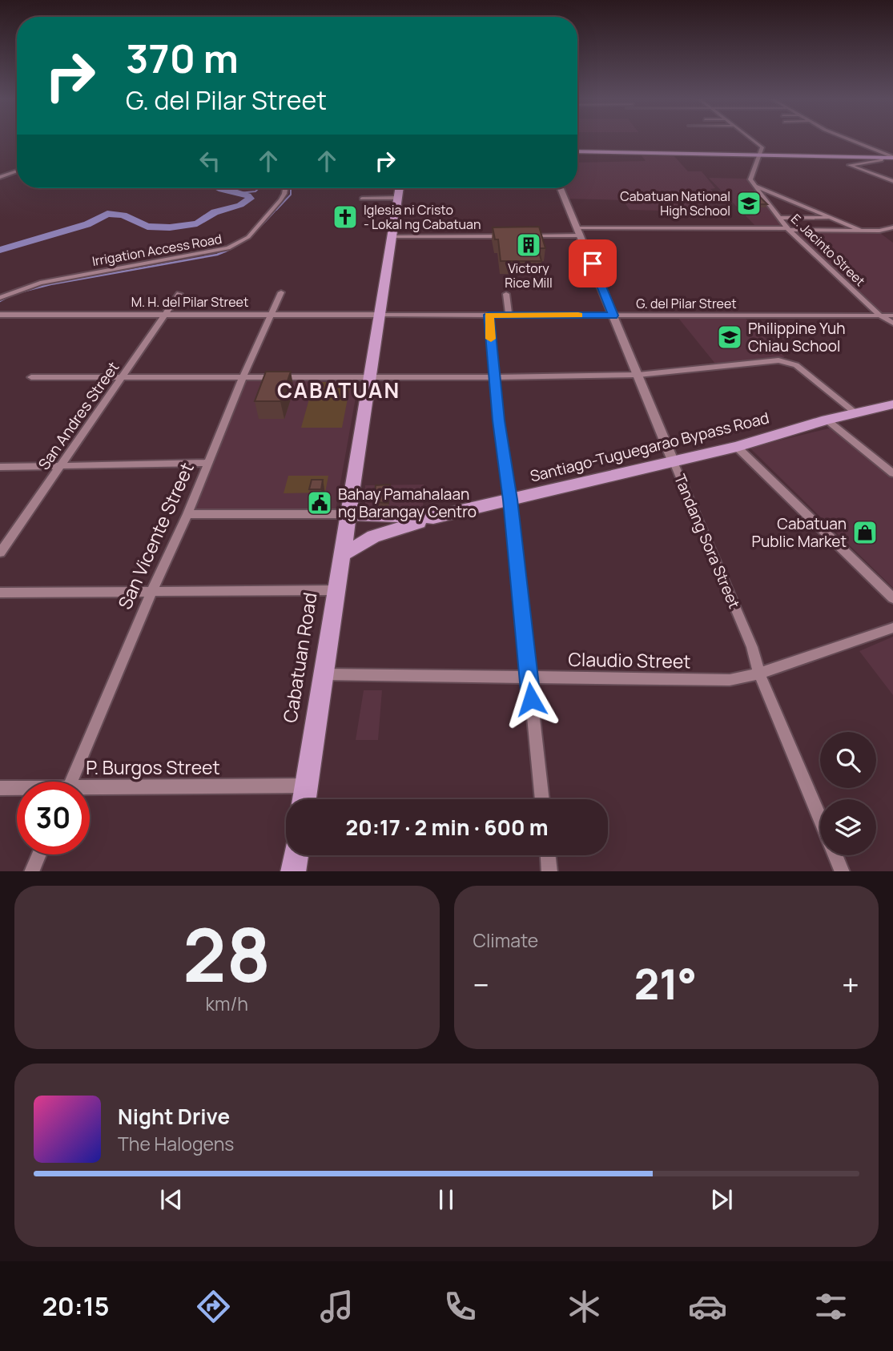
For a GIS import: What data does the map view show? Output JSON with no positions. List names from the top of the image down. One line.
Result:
{"streets":{"highway":["Santiago-Tuguegarao Bypass Road","Cabatuan Road"],"street":["Irrigation Access Road","E. Jacinto Street","M. H. del Pilar Street","G. del Pilar Street","San Andres Street","San Vicente Street","Tandang Sora Street","Claudio Street","P. Burgos Street"]},"crossings":[["E. Jacinto Street","G. del Pilar Street"],["M. H. del Pilar Street","G. del Pilar Street"],["M. H. del Pilar Street","San Andres Street"],["M. H. del Pilar Street","San Vicente Street"],["G. del Pilar Street","Tandang Sora Street"],["Santiago-Tuguegarao Bypass Road","Tandang Sora Street"],["Santiago-Tuguegarao Bypass Road","Cabatuan Road"],["Tandang Sora Street","Claudio Street"],["Cabatuan Road","Claudio Street"],["Cabatuan Road","P. Burgos Street"]],"districts":["CABATUAN"],"places":{"school or university":["Cabatuan National High School","Philippine Yuh Chiau School"],"church":["Iglesia ni Cristo - Lokal ng Cabatuan"],"building":["Victory Rice Mill"],"public building":["Bahay Pamahalaan ng Barangay Centro"],"shop":["Cabatuan Public Market"]},"page":{"turn":["370 m","G. del Pilar Street"],"limit":"30","trip":"20:17 · 2 min · 600 m","tile":[["28","km/h"],"Climate"],"heat":["−","21°","+"],"song":["Night Drive","The Halogens"],"tabs":"20:15"}}
